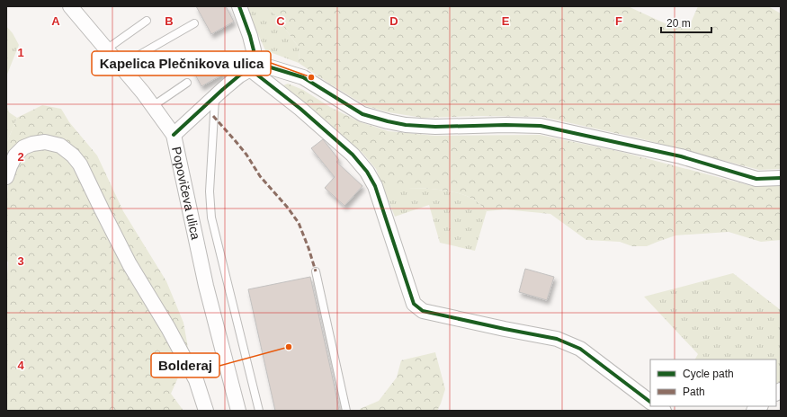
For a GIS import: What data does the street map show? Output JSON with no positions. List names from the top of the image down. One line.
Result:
{"streets":{"street":["Popovičeva ulica"]},"places":["Kapelica Plečnikova ulica","Bolderaj"],"legend":["Cycle path","Path"],"scale_bar":"20 m","grid":{"columns":["A","B","C","D","E","F"],"rows":["1","2","3","4"]}}
